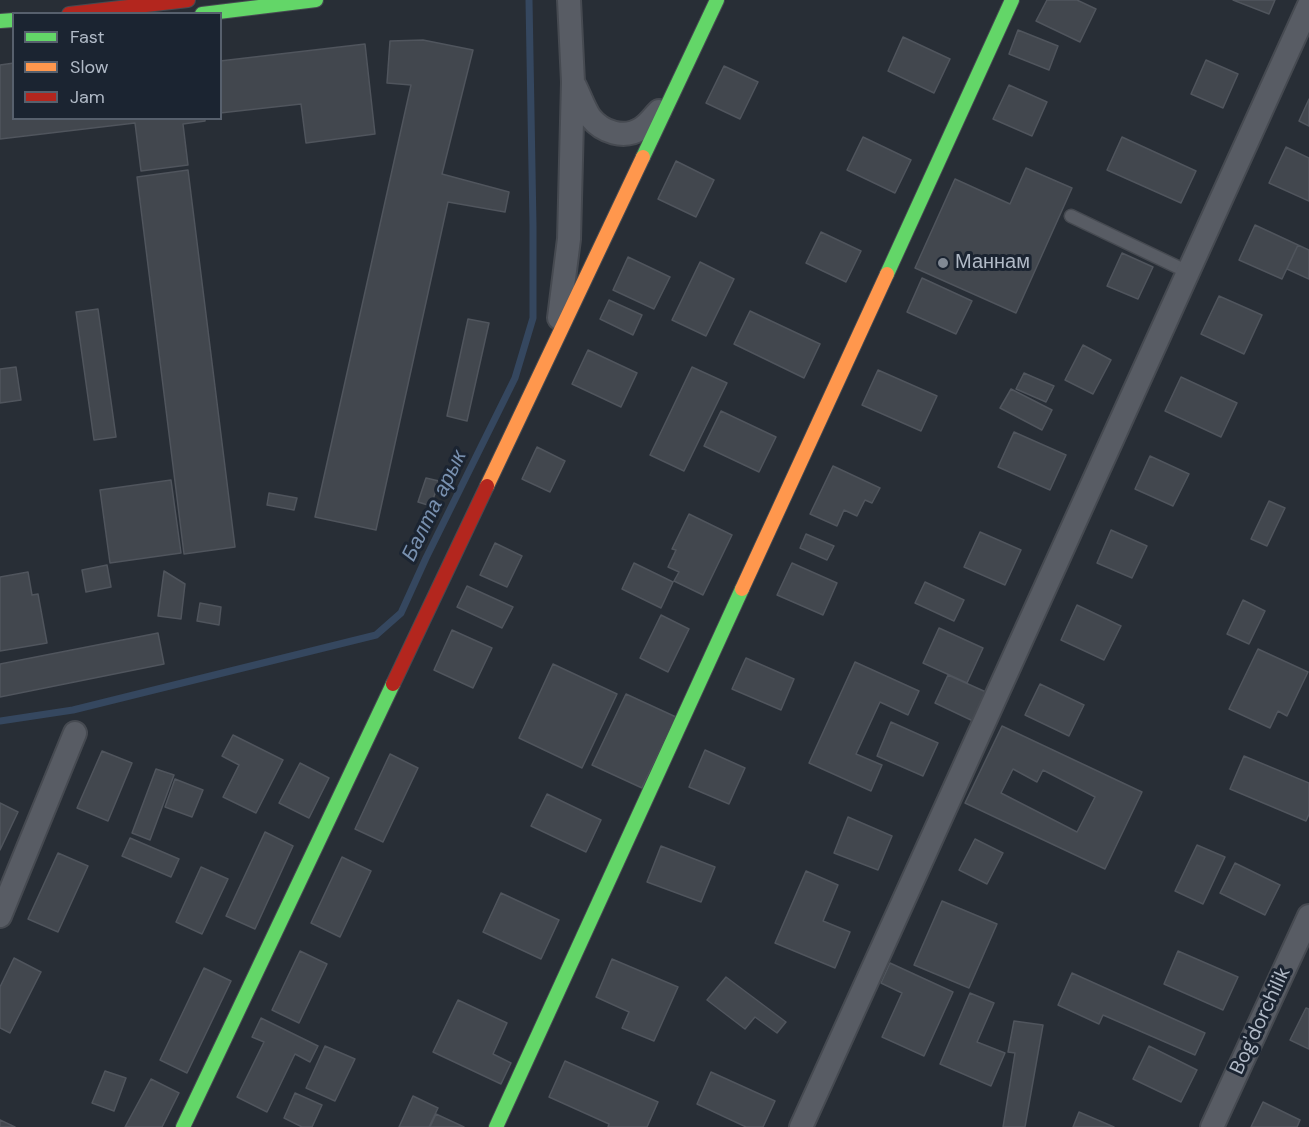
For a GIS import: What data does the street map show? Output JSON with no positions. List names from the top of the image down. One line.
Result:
{"streets":{"street":["Bog'dorchilik"]},"water":["Балта арык"],"places":["Маннам"],"legend":["Fast","Slow","Jam"]}
